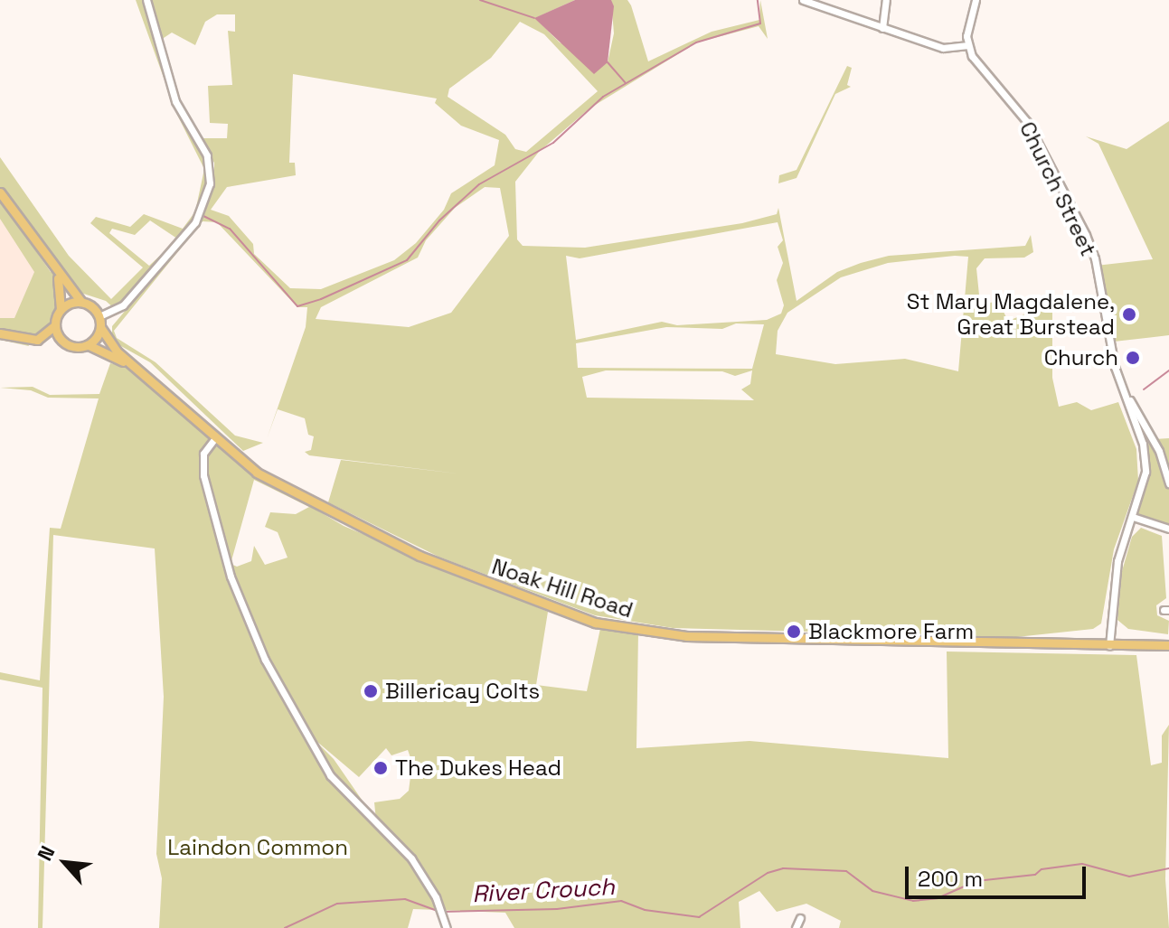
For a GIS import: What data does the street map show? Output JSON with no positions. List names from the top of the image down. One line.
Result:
{"streets":{"main road":["Noak Hill Road"],"street":["Church Street"]},"crossings":[["Church Street","Noak Hill Road"]],"water":["River Crouch"],"parks":["Laindon Common"],"places":["St Mary Magdalene, Great Burstead","Church","Blackmore Farm","Billericay Colts","The Dukes Head"],"scale_bar":"200 m","north":"top left"}
